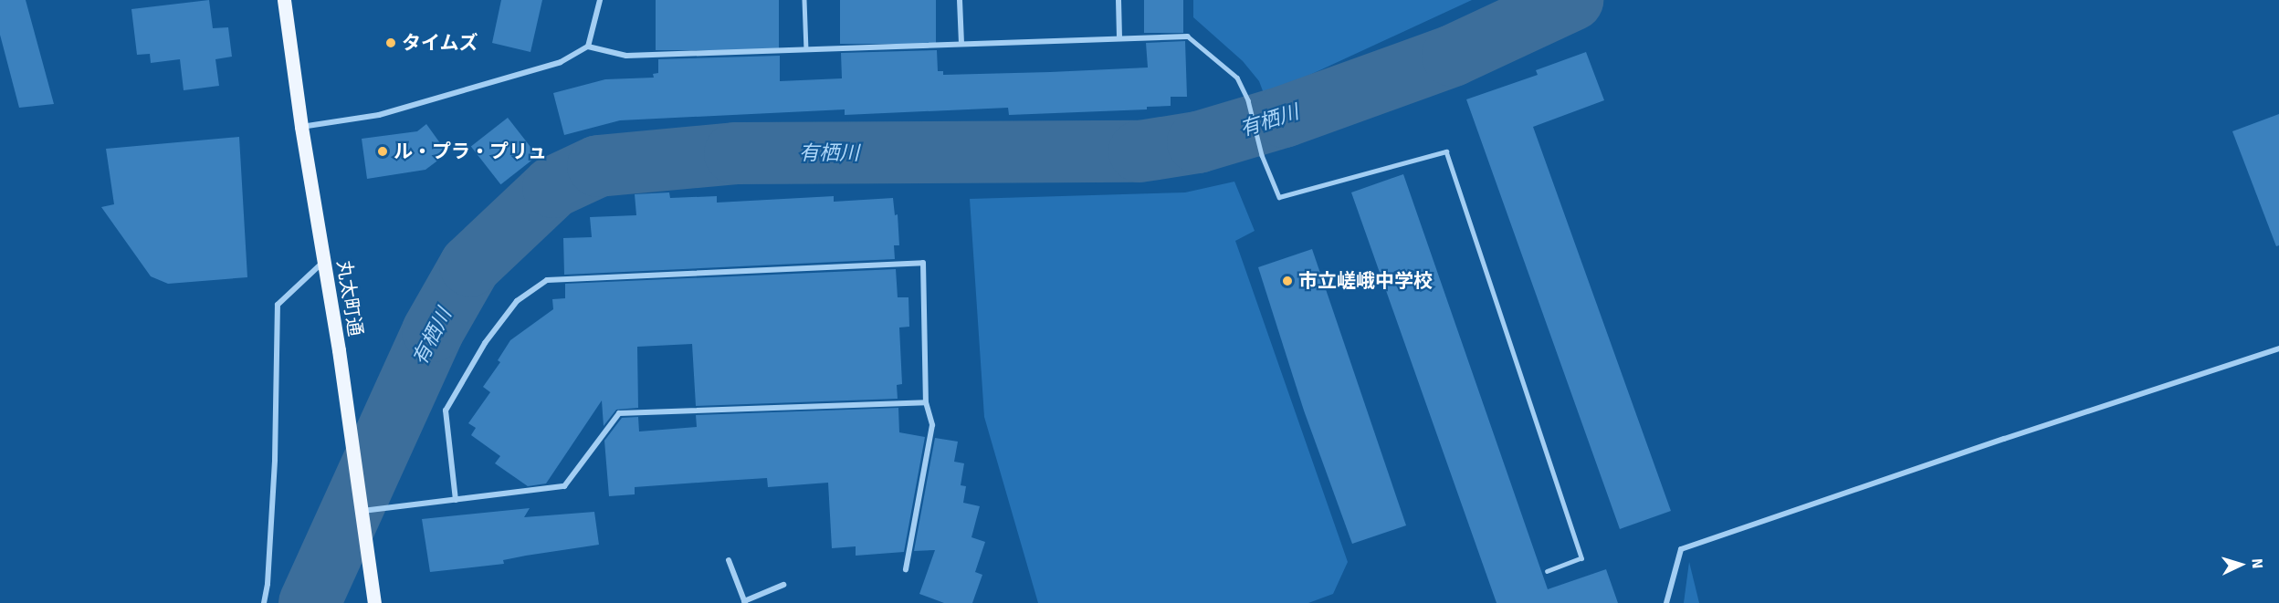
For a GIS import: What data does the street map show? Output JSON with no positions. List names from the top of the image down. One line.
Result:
{"streets":{"main road":["丸太町通"]},"water":["有栖川"],"places":["タイムズ","ル・プラ・プリュ","市立嵯峨中学校"],"north":"right"}
